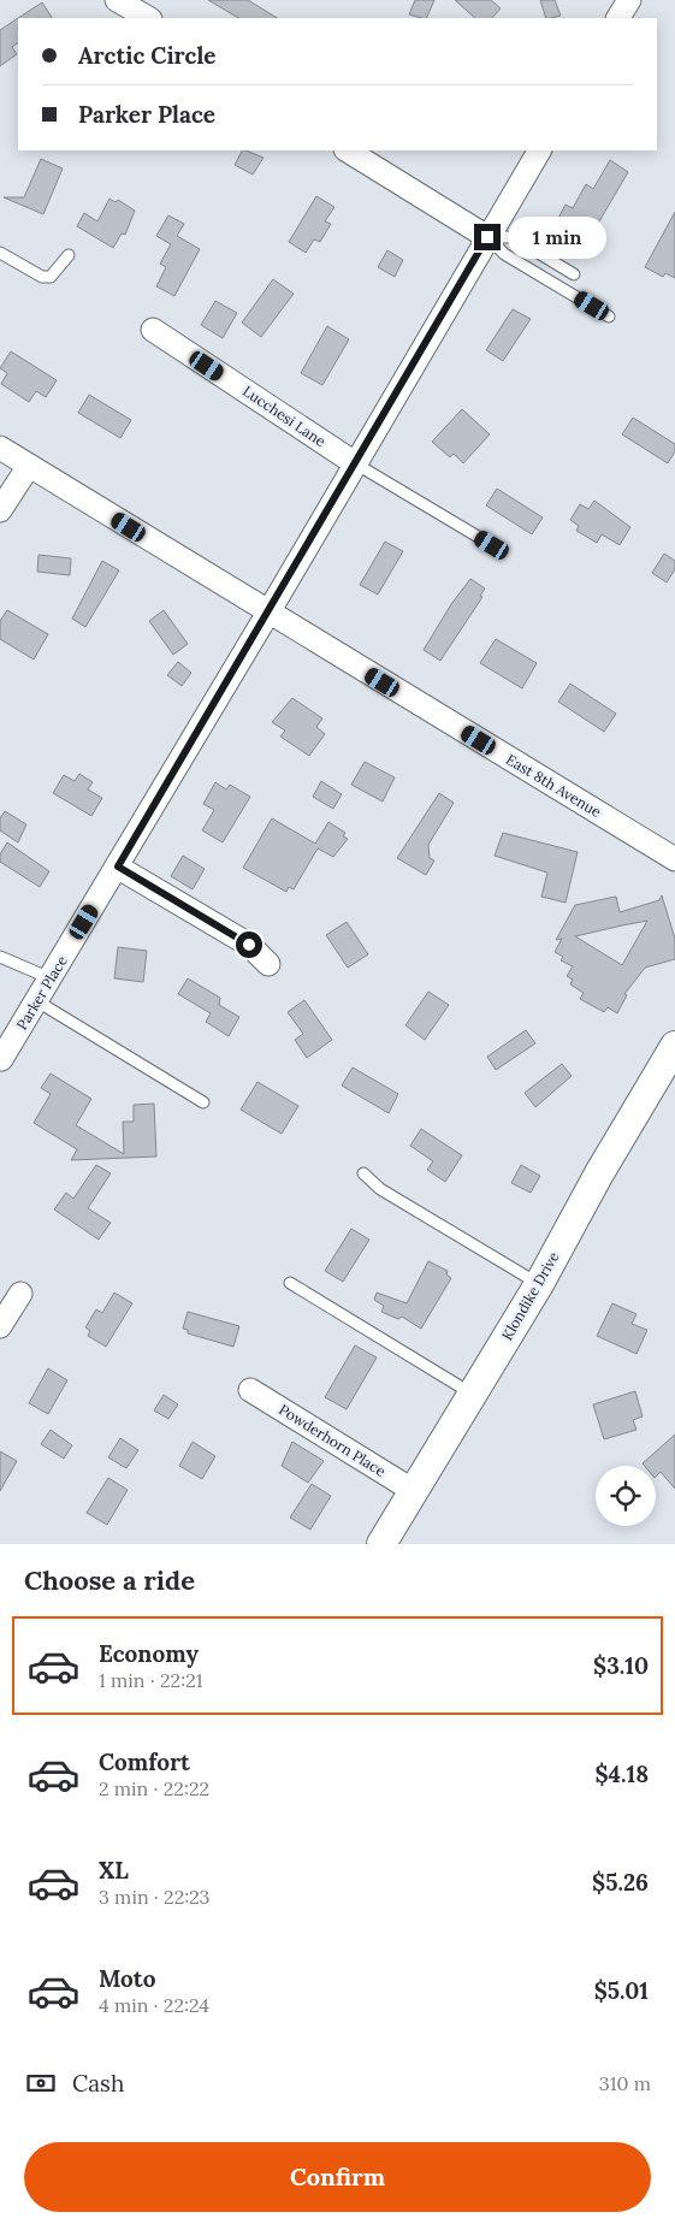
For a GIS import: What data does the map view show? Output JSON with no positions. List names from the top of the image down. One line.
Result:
{"streets":{"street":["Lucchesi Lane","East 8th Avenue","Parker Place","Klondike Drive","Powderhorn Place"]},"crossings":[["Lucchesi Lane","Parker Place"],["East 8th Avenue","Parker Place"],["Klondike Drive","Powderhorn Place"]],"page":{"banner":["Arctic Circle","Parker Place"],"bubble":"1 min","heading":"Choose a ride","list":[{"name":"Economy","note":"1 min · 22:21","value":"$3.10"},{"name":"Comfort","note":"2 min · 22:22","value":"$4.18"},{"name":"XL","note":"3 min · 22:23","value":"$5.26"},{"name":"Moto","note":"4 min · 22:24","value":"$5.01"}],"pay":["Cash","310 m"],"buttons":"Confirm"}}
